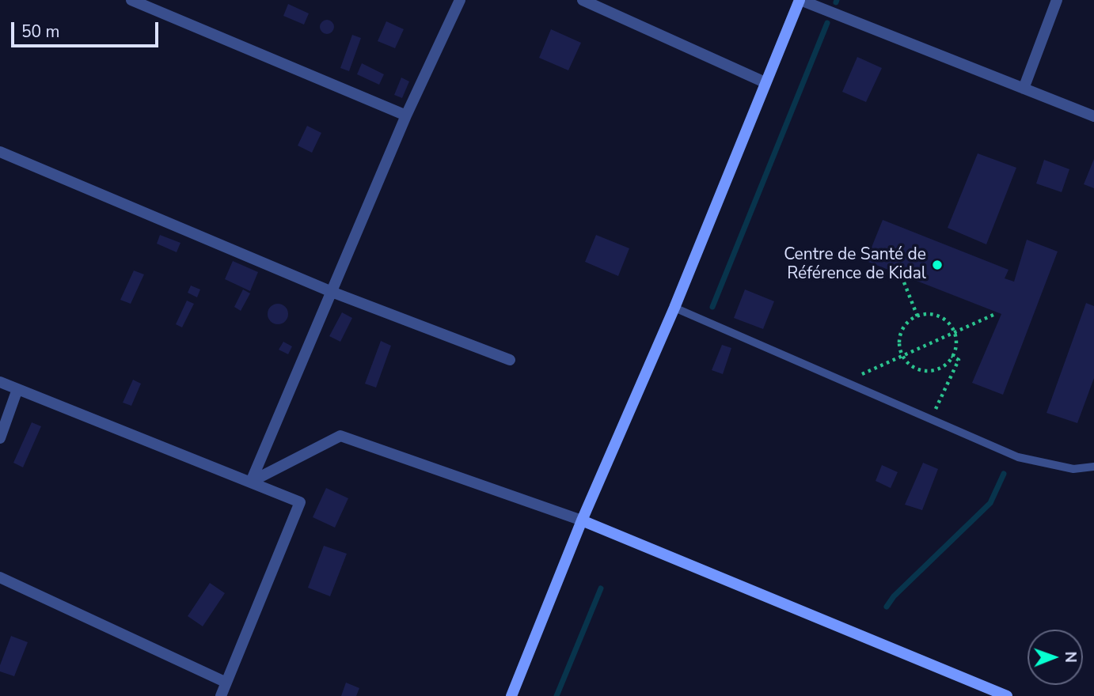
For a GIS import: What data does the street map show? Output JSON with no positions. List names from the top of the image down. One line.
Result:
{"places":["Centre de Santé de Référence de Kidal"],"scale_bar":"50 m","north":"right"}
